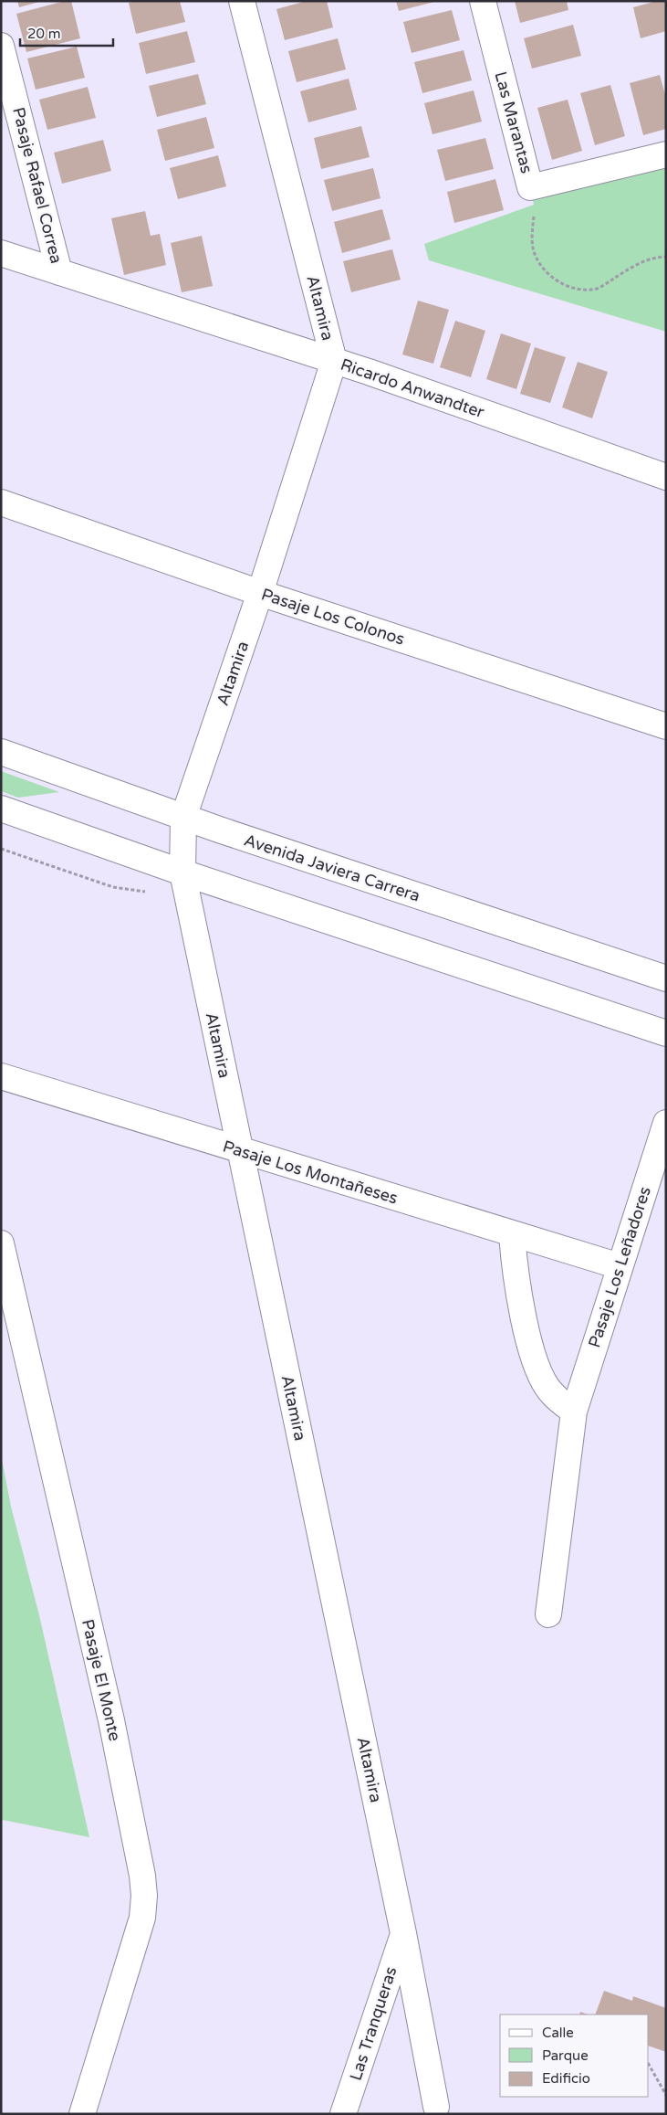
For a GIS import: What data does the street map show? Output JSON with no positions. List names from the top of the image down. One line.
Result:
{"streets":{"street":["Las Marantas","Pasaje Rafael Correa","Altamira","Ricardo Anwandter","Pasaje Los Colonos","Avenida Javiera Carrera","Pasaje Los Montañeses","Pasaje Los Leñadores","Pasaje El Monte","Las Tranqueras"]},"crossings":[["Pasaje Rafael Correa","Ricardo Anwandter"],["Altamira","Ricardo Anwandter"],["Altamira","Pasaje Los Colonos"],["Altamira","Avenida Javiera Carrera"],["Altamira","Pasaje Los Montañeses"],["Altamira","Las Tranqueras"],["Pasaje Los Montañeses","Pasaje Los Leñadores"]],"legend":["Calle","Parque","Edificio"],"scale_bar":"20 m"}
